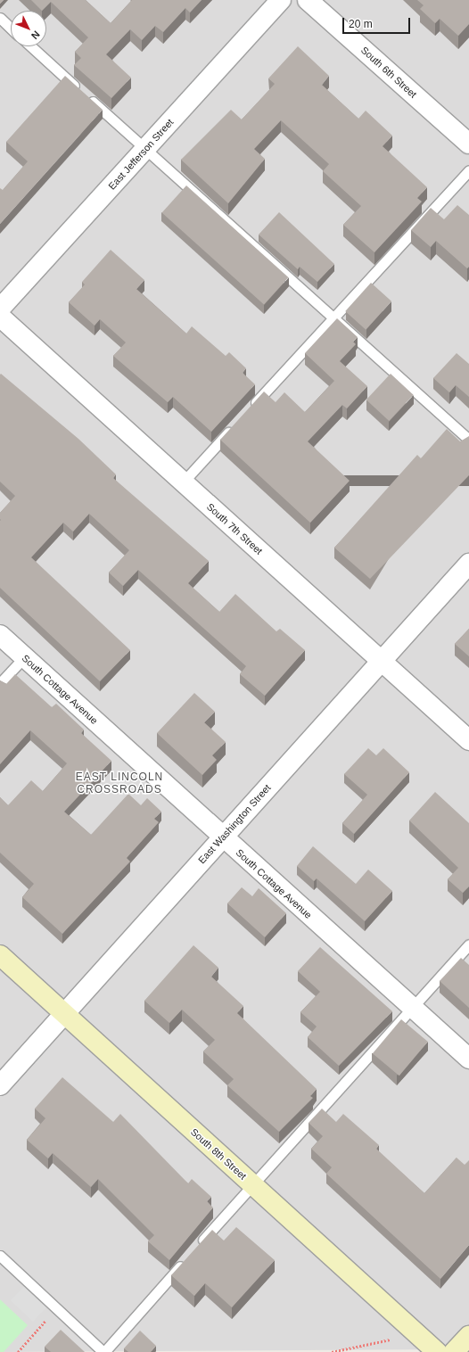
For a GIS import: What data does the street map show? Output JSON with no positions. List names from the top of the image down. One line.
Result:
{"streets":{"main road":["South 8th Street"],"street":["South 6th Street","East Jefferson Street","South 7th Street","South Cottage Avenue","East Washington Street"]},"crossings":[["South 7th Street","East Washington Street"],["South Cottage Avenue","East Washington Street"],["East Washington Street","South 8th Street"]],"districts":["EAST LINCOLN CROSSROADS"],"scale_bar":"20 m","north":"bottom right"}
